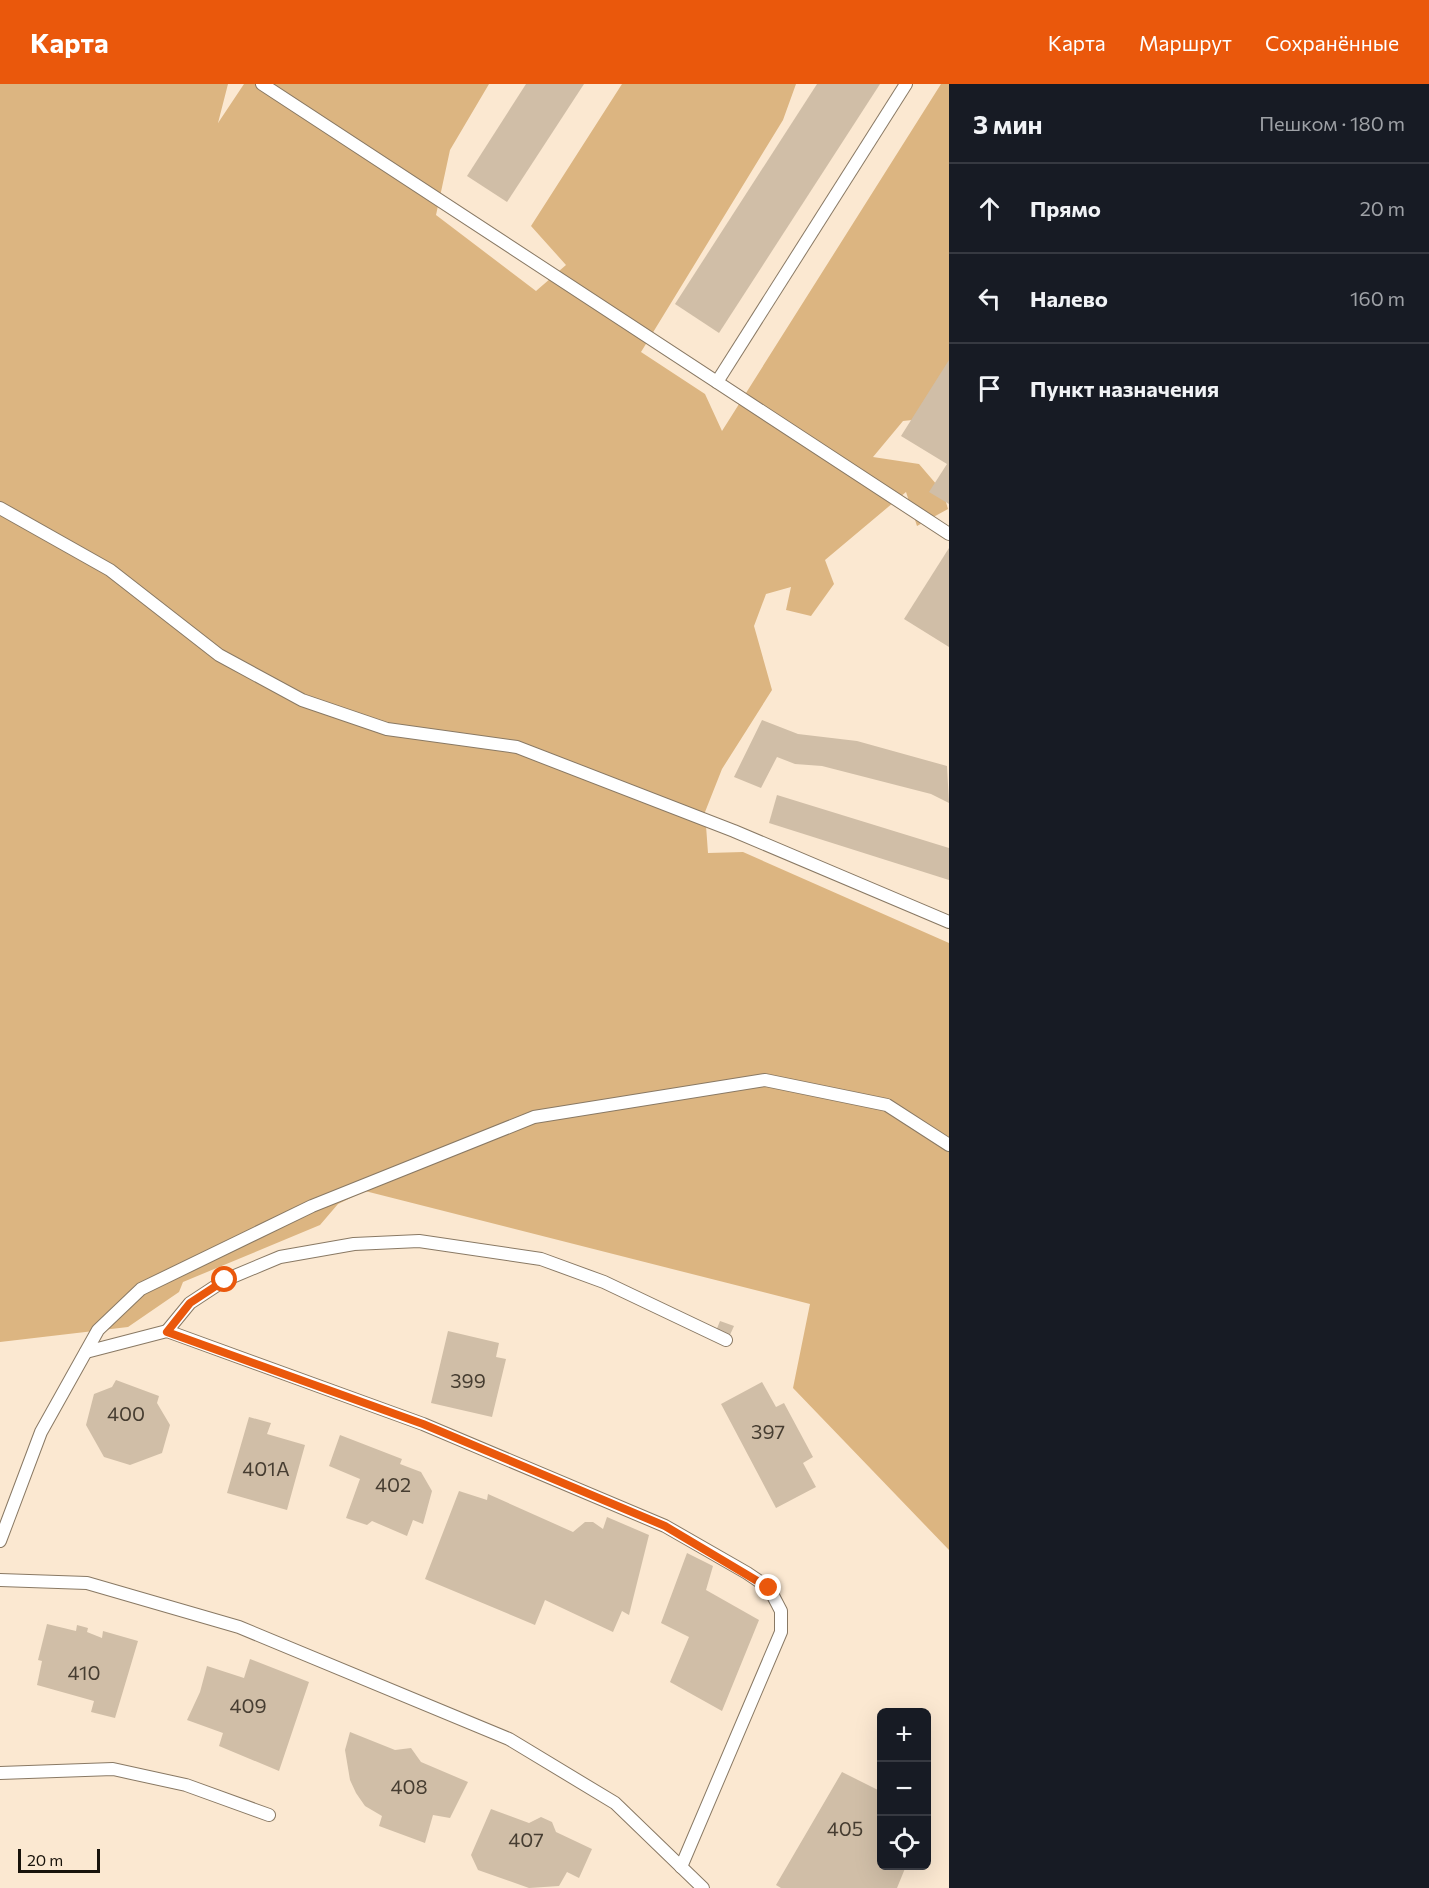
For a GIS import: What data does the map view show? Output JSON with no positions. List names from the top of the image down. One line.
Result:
{"house_numbers":["399","400","397","401А","402","410","409","408","405","407"],"scale_bar":"20 m","page":{"header":"Карта","nav":["Карта","Маршрут","Сохранённые"],"heading":["3 мин","Пешком · 180 m"],"list":[["Прямо","20 m"],["Налево","160 m"],"Пункт назначения"],"map_buttons":["+","−"],"scale":"20 m"}}
